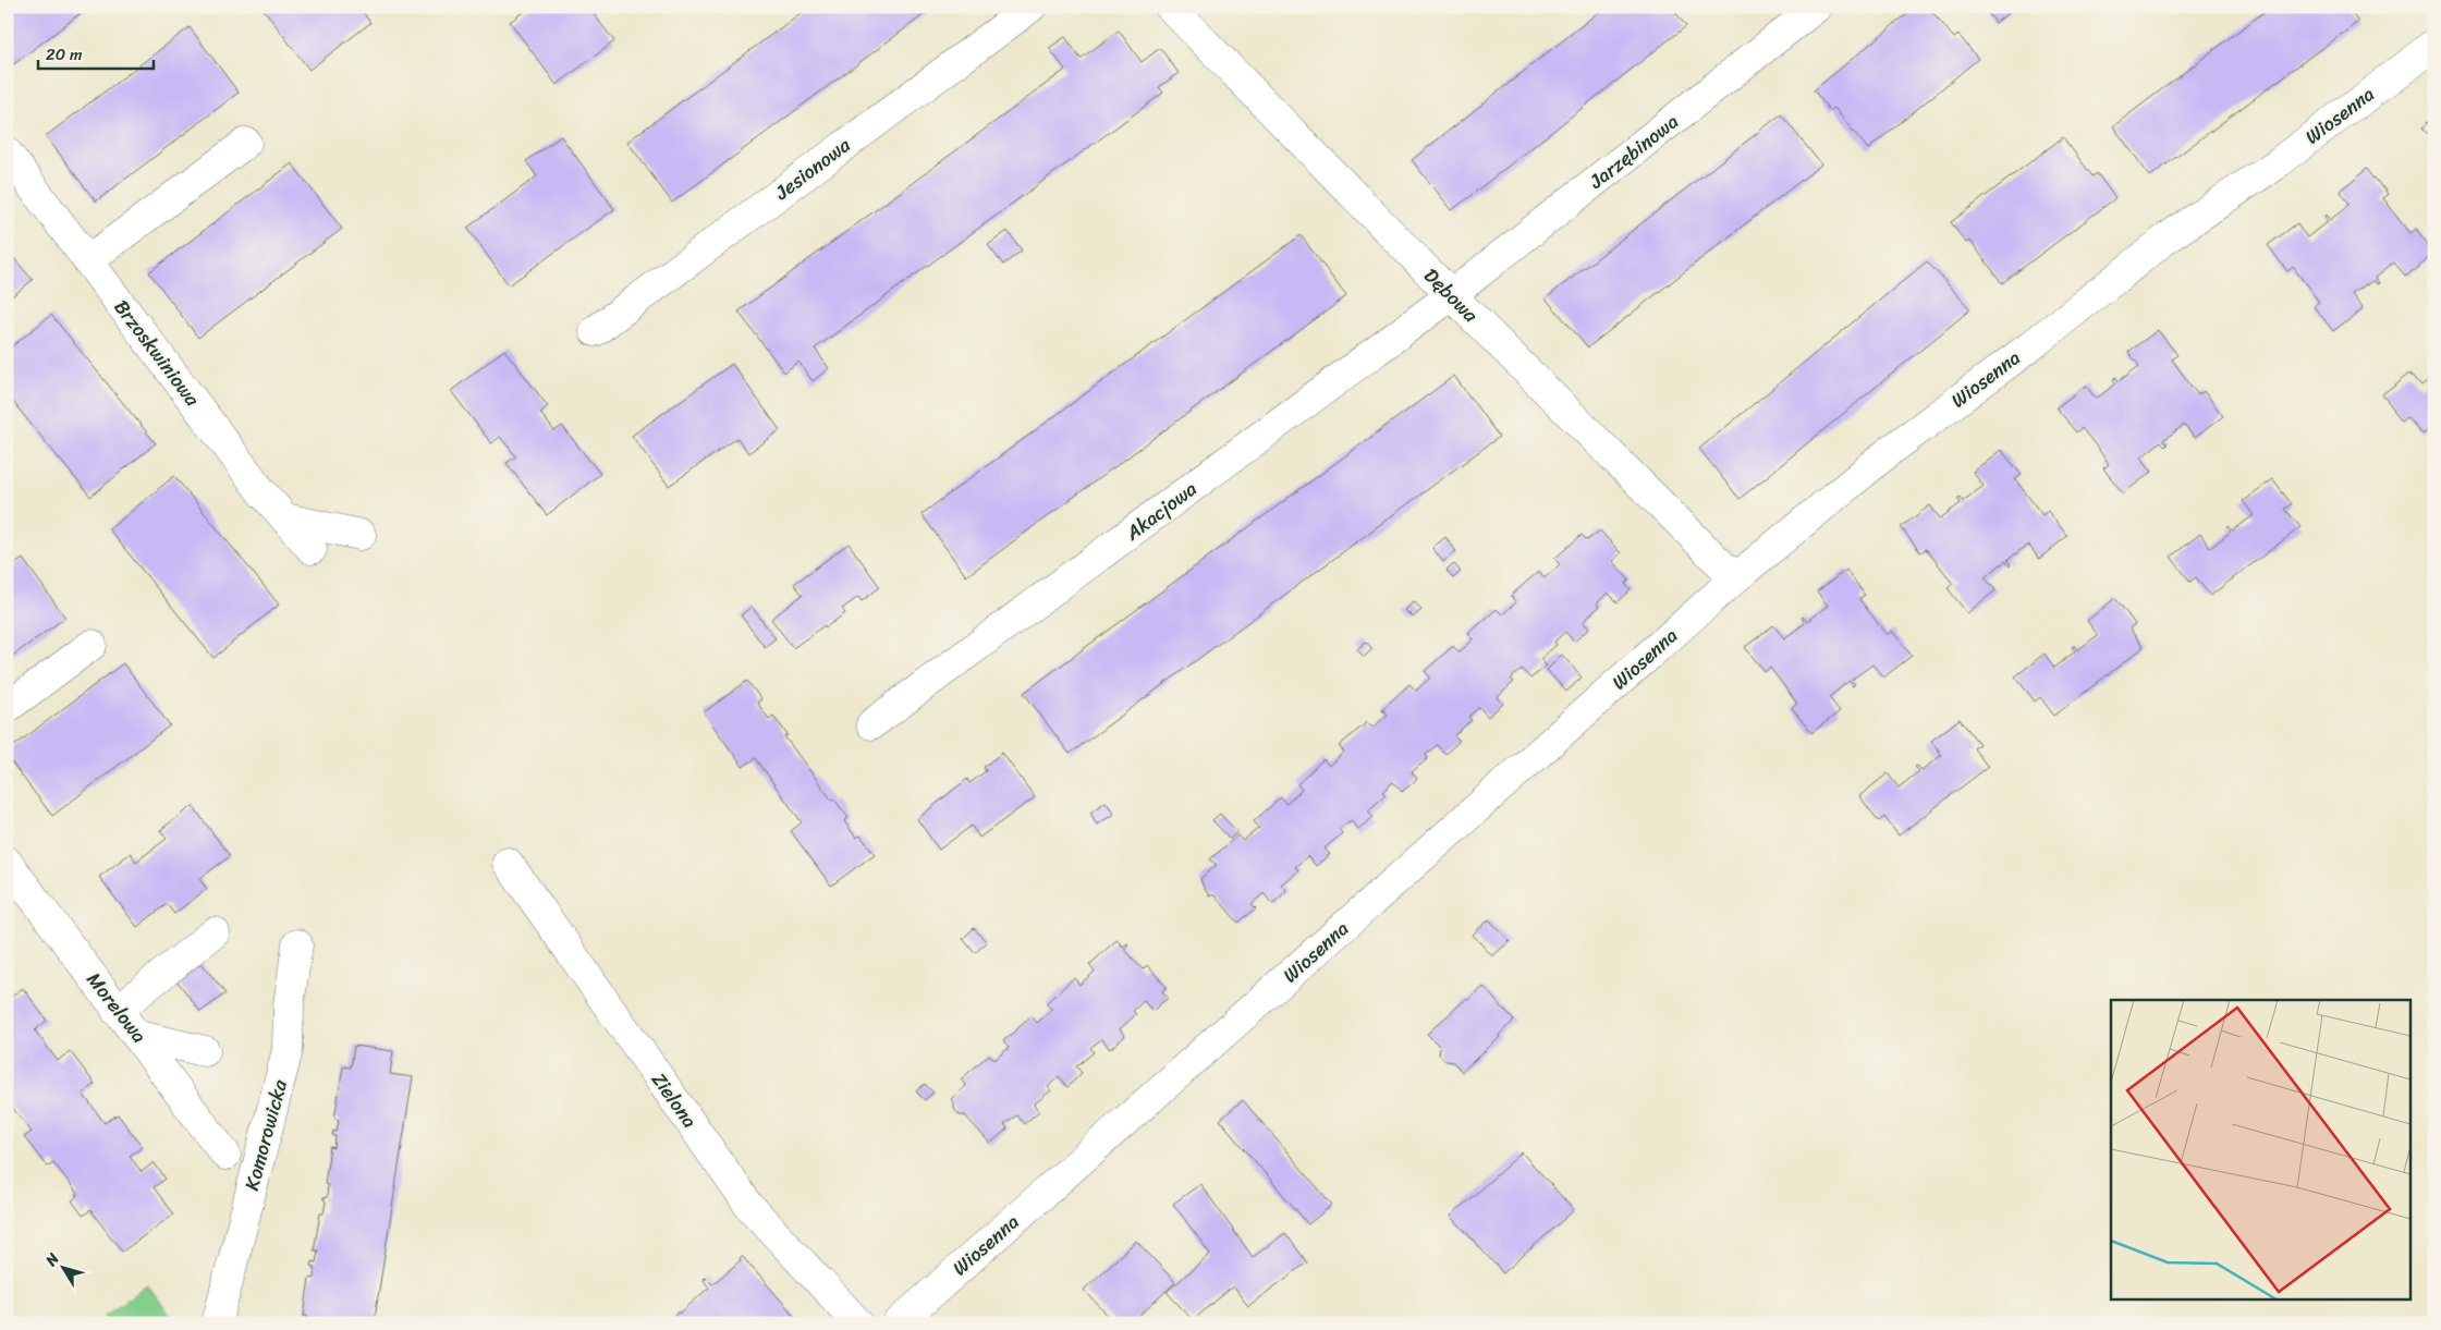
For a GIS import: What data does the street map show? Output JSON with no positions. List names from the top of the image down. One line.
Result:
{"streets":{"street":["Wiosenna","Jarzębinowa","Jesionowa","Dębowa","Brzoskwiniowa","Akacjowa","Morelowa","Zielona","Komorowicka"]},"crossings":[["Wiosenna","Dębowa"],["Jarzębinowa","Dębowa"],["Jarzębinowa","Akacjowa"],["Dębowa","Akacjowa"]],"scale_bar":"20 m","north":"top left"}
